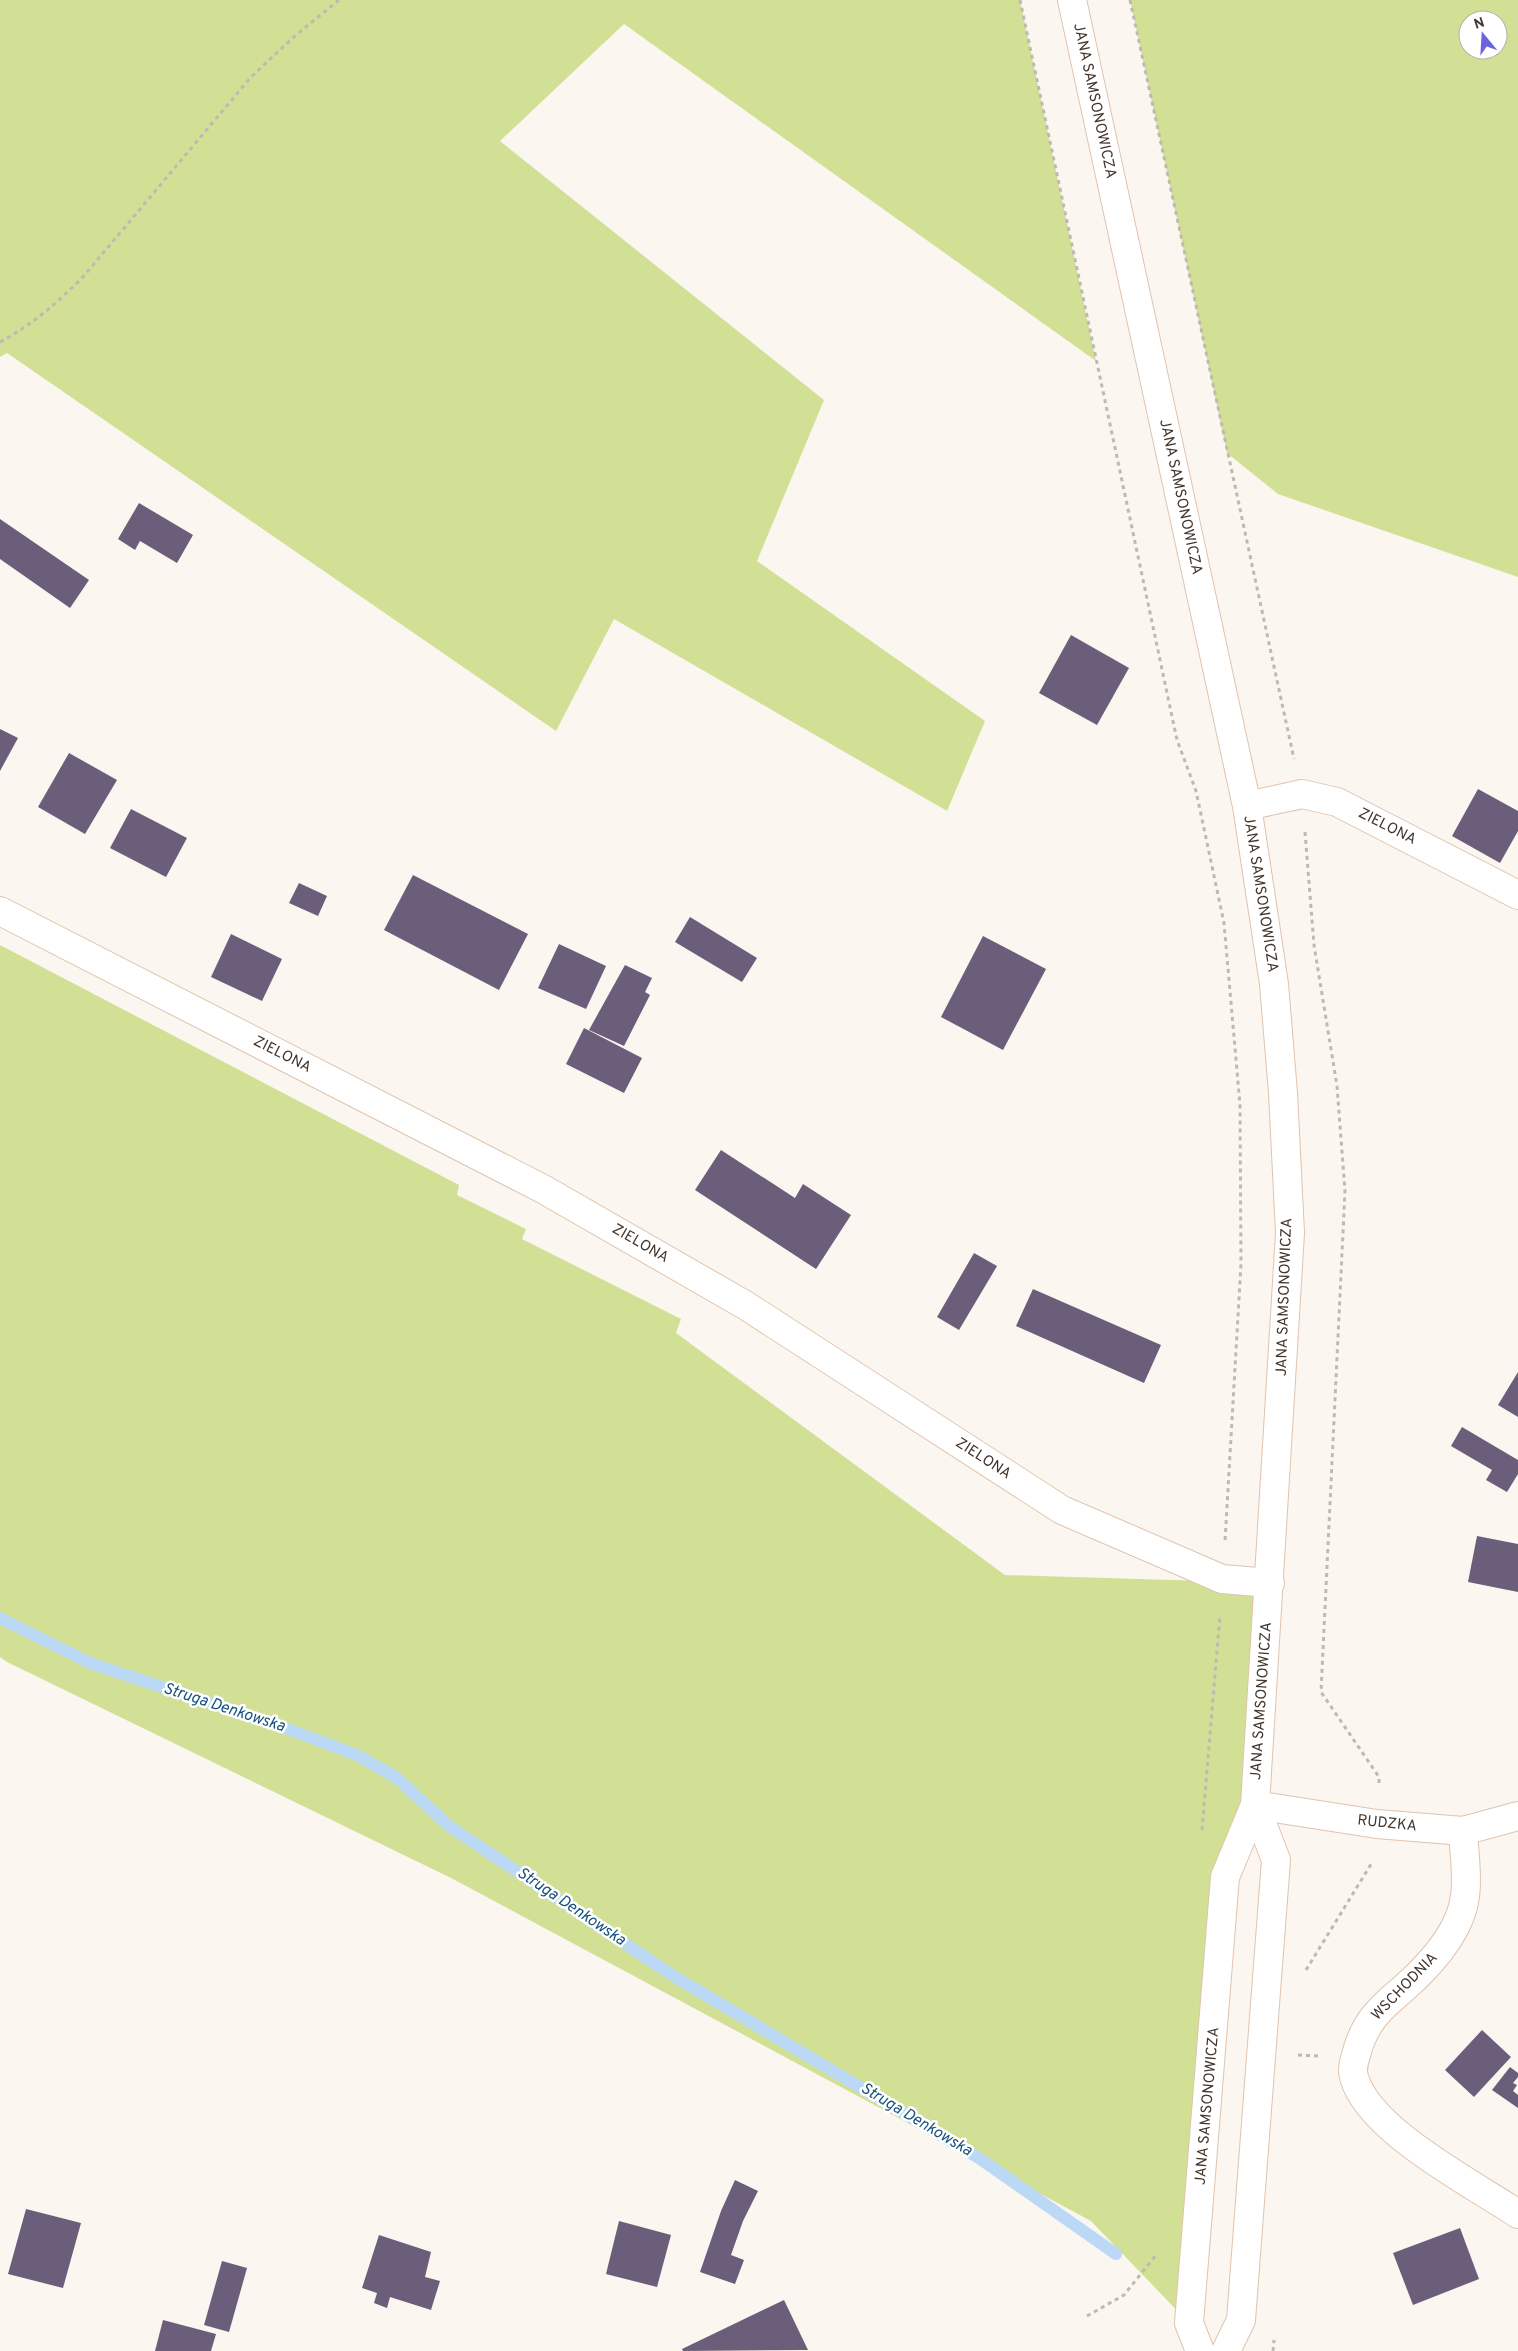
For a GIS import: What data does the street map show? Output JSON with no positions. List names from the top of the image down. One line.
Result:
{"streets":{"main road":["JANA SAMSONOWICZA","ZIELONA","RUDZKA","WSCHODNIA"]},"crossings":[["JANA SAMSONOWICZA","ZIELONA"],["JANA SAMSONOWICZA","RUDZKA"],["RUDZKA","WSCHODNIA"]],"water":["Struga Denkowska"],"north":"top"}
